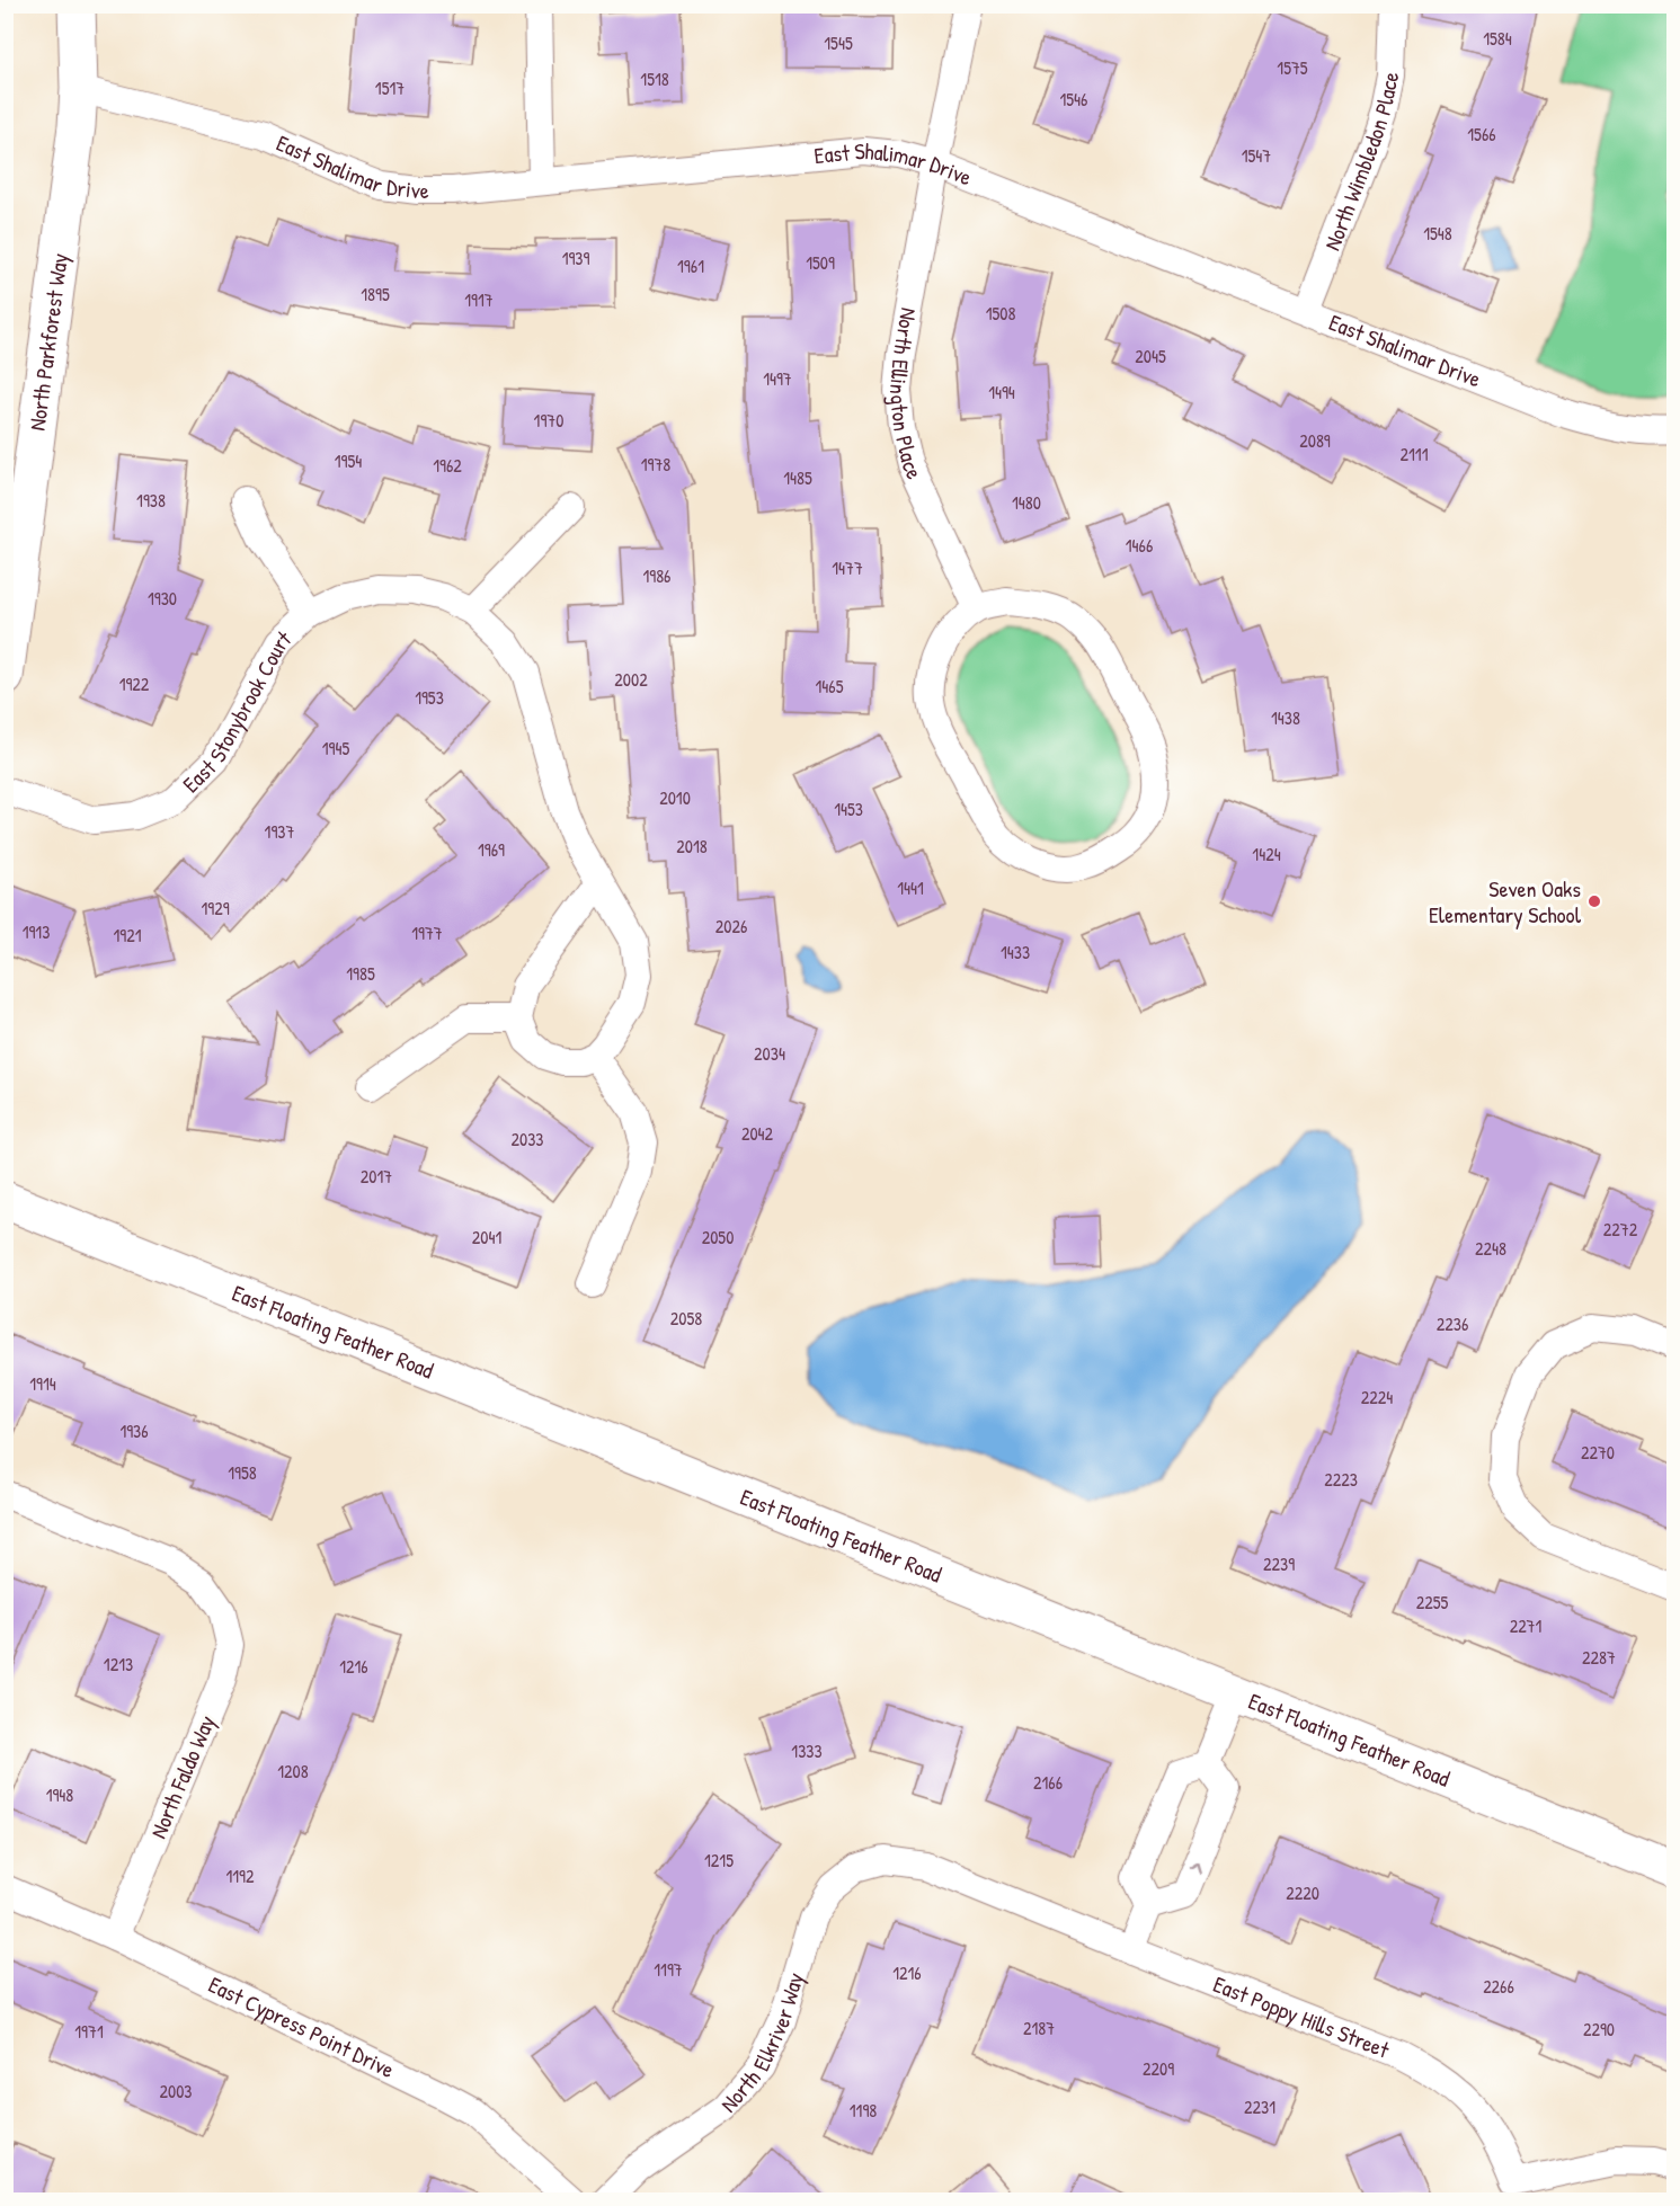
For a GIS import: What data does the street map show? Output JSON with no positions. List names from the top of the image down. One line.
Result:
{"streets":{"main road":["North Parkforest Way","East Floating Feather Road"],"street":["North Wimbledon Place","East Shalimar Drive","North Ellington Place","East Stonybrook Court","North Faldo Way","East Poppy Hills Street","East Cypress Point Drive","North Elkriver Way"]},"crossings":[["North Wimbledon Place","East Shalimar Drive"],["East Shalimar Drive","North Parkforest Way"],["East Shalimar Drive","North Ellington Place"],["North Faldo Way","East Cypress Point Drive"],["East Poppy Hills Street","North Elkriver Way"]],"places":["Seven Oaks Elementary School"],"house_numbers":["1584","1545","1575","1518","1517","1546","1566","1547","1548","1939","1509","1961","1895","1917","1508","2045","1497","1494","1970","2089","2111","1954","1978","1962","1485","1938","1480","1466","1477","1986","1930","2002","1922","1465","1953","1438","1945","2010","1453","1937","2018","1969","1424","1441","1929","2026","1913","1977","1921","1433","1985","2034","2042","2033","2017","2272","2041","2050","2248","2058","2236","1914","2224","1936","2270","1958","2223","2239","2255","2271","2287","1213","1216","1333","1208","2166","1948","1215","1192","2220","1197","1216","2266","2187","2290","1971","2209","2003","2231","1198"]}
